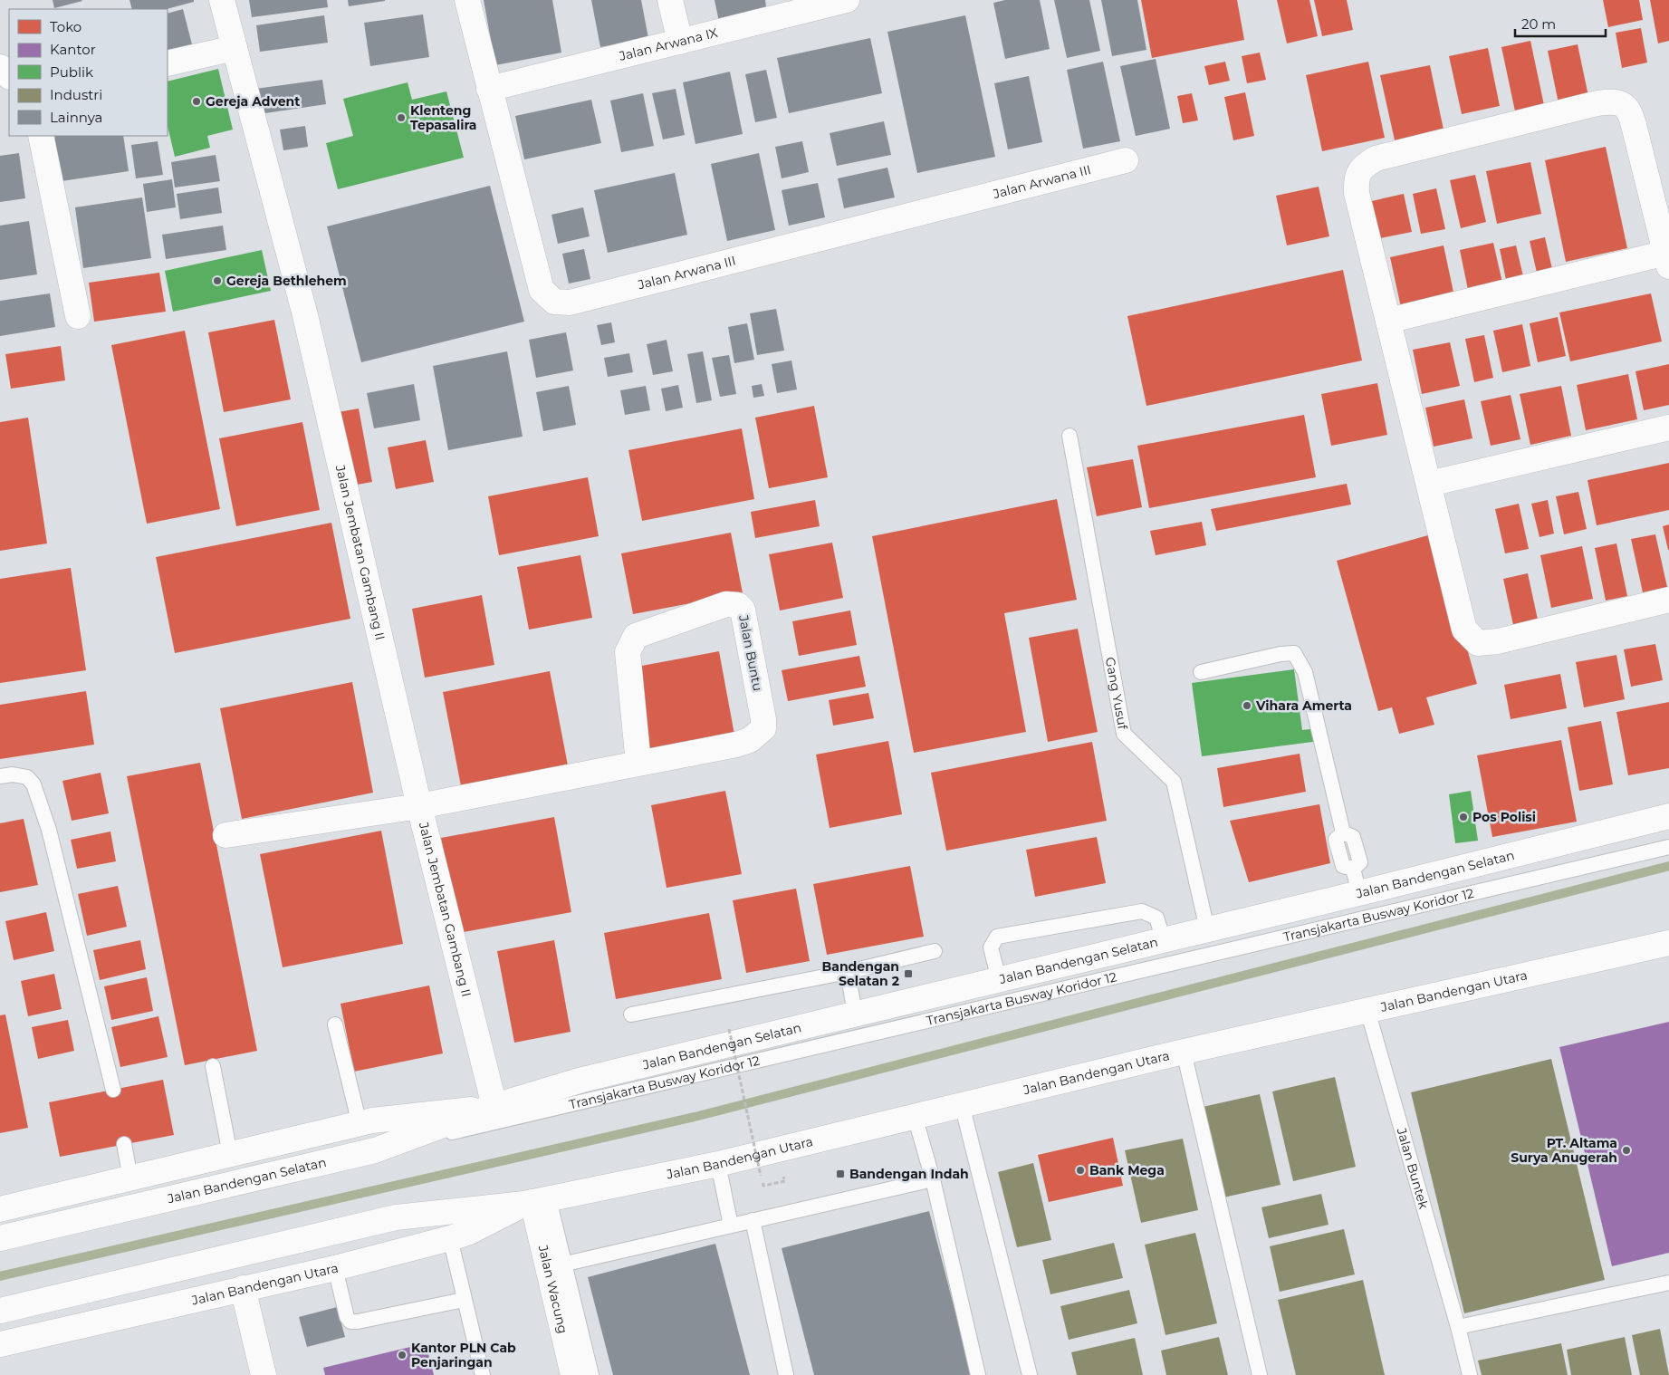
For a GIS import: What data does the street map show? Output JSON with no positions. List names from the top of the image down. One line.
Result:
{"streets":{"street":["Jalan Arwana IX","Jalan Arwana III","Jalan Jembatan Gambang II","Jalan Buntu","Jalan Bandengan Selatan","Jalan Bandengan Utara","Jalan Wacung"],"lane":["Gang Yusuf","Transjakarta Busway Koridor 12","Jalan Buntek"]},"crossings":[["Jalan Arwana IX","Jalan Arwana III"],["Jalan Jembatan Gambang II","Jalan Buntu"],["Jalan Jembatan Gambang II","Jalan Bandengan Selatan"],["Gang Yusuf","Jalan Bandengan Selatan"],["Jalan Bandengan Selatan","Transjakarta Busway Koridor 12"],["Jalan Bandengan Utara","Jalan Buntek"],["Jalan Bandengan Utara","Jalan Wacung"]],"places":{"other":["Gereja Advent","Klenteng Tepasalira","Gereja Bethlehem","Vihara Amerta","Pos Polisi","PT. Altama Surya Anugerah","Bank Mega","Kantor PLN Cab Penjaringan"],"transit":["Bandengan Selatan 2","Bandengan Indah"]},"legend":["Toko","Kantor","Publik","Industri","Lainnya"],"scale_bar":"20 m"}
